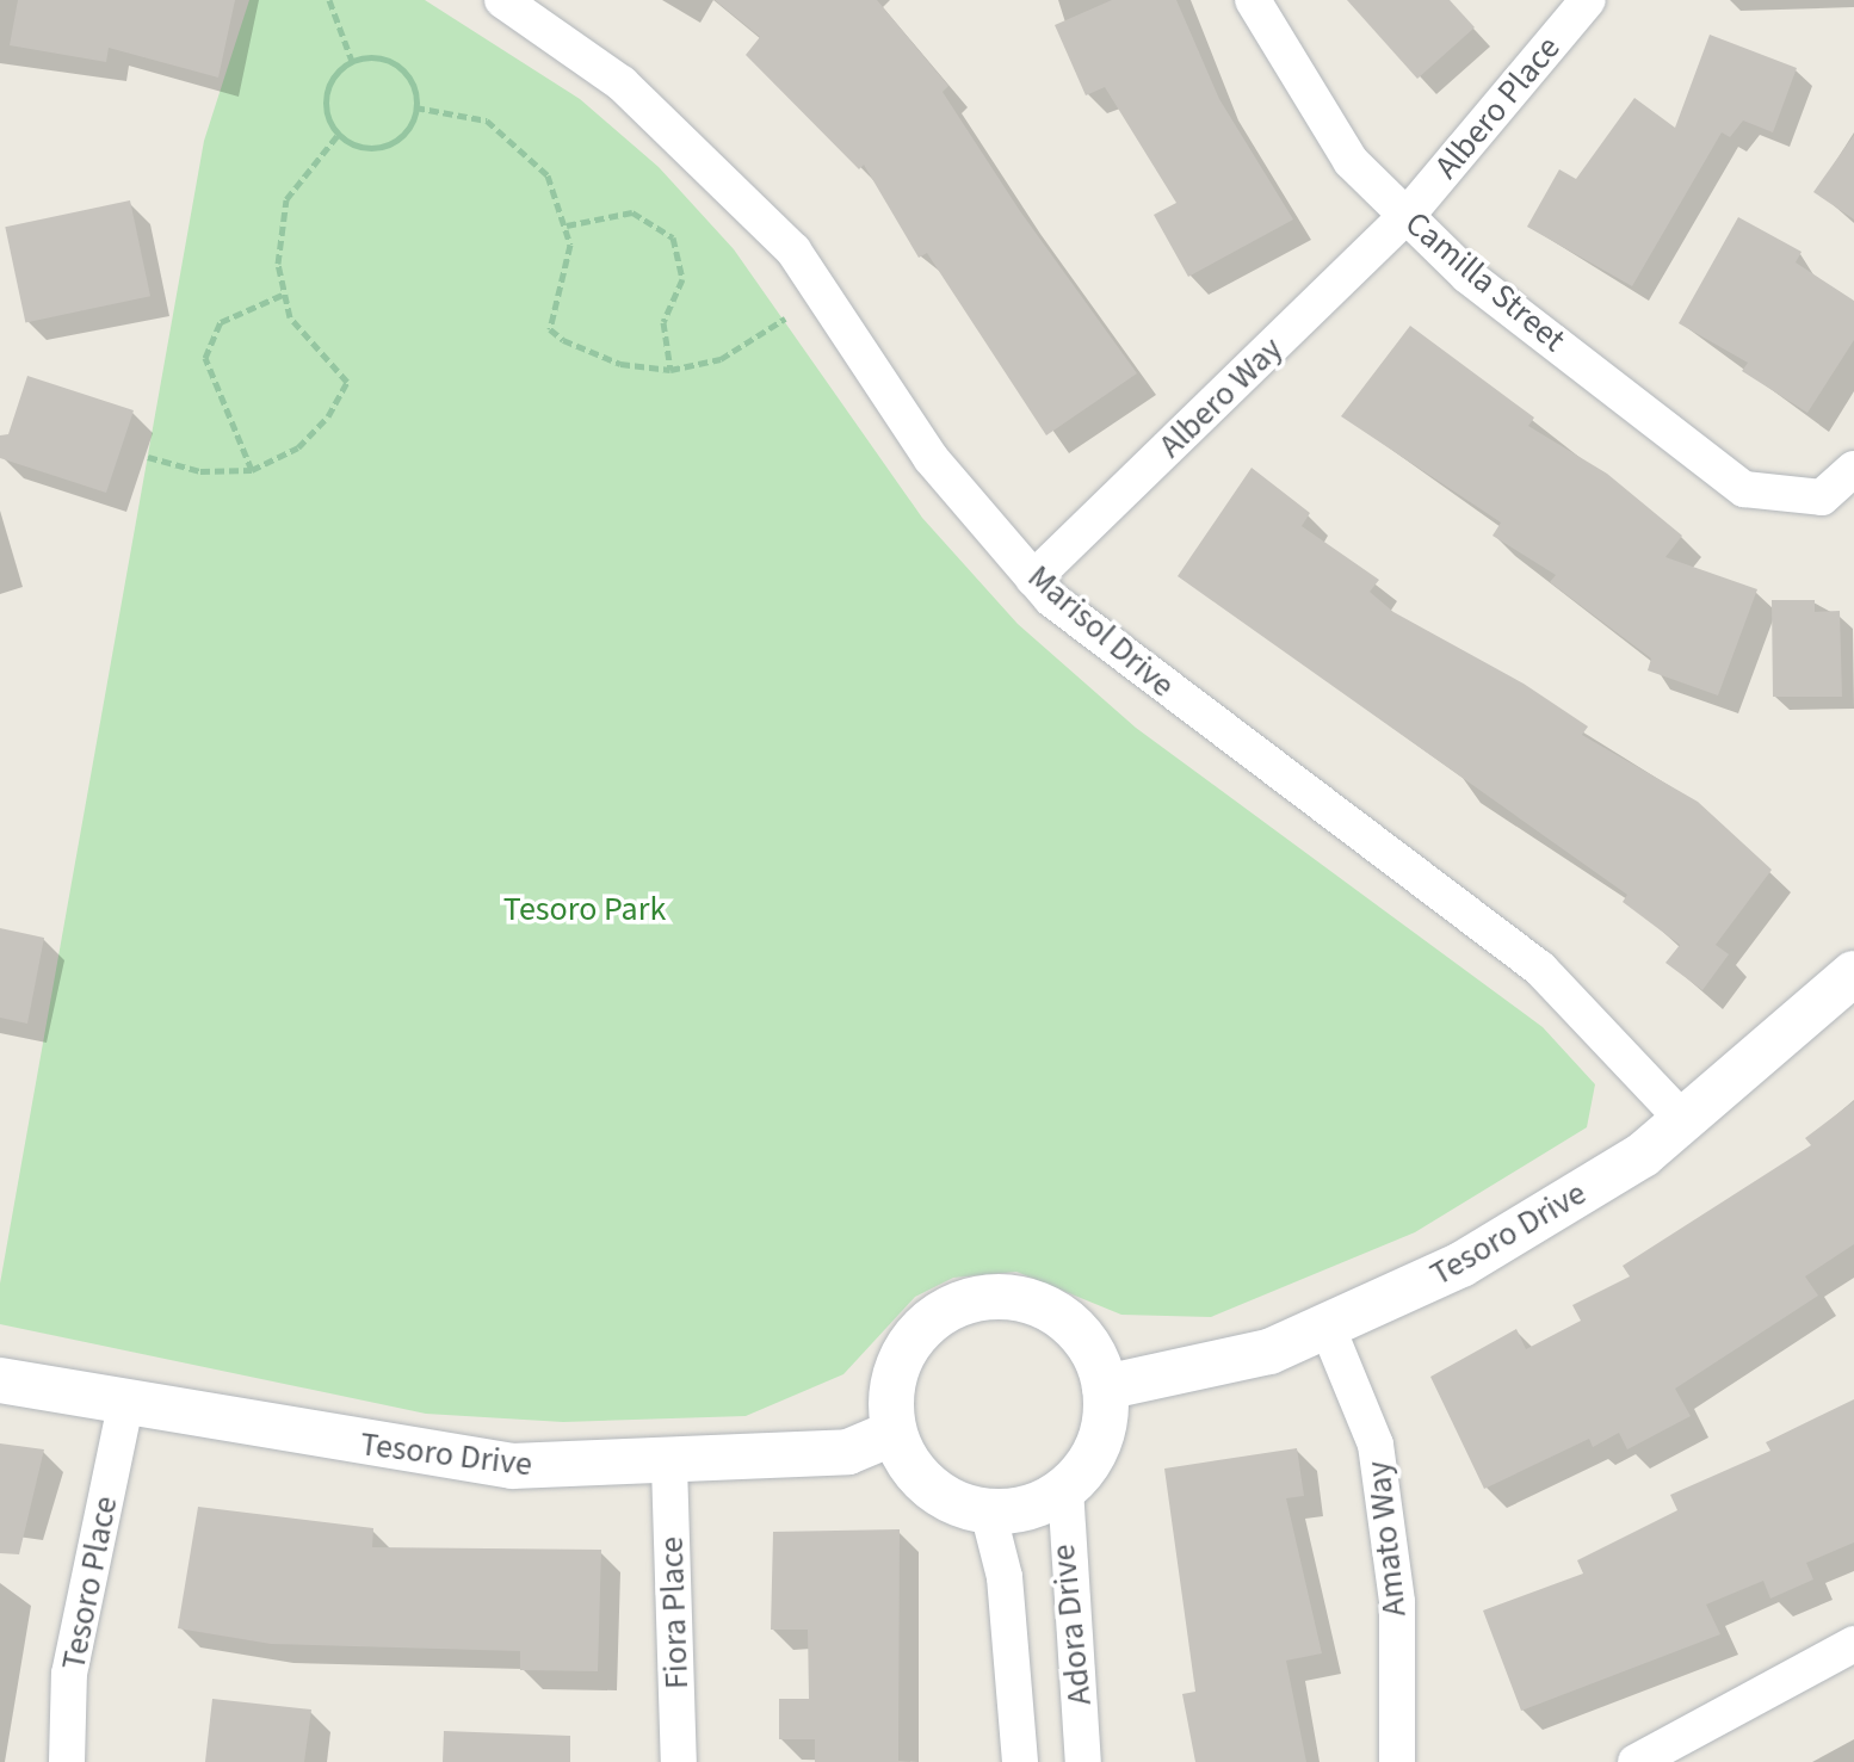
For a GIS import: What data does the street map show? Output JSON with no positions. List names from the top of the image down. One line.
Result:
{"streets":{"street":["Albero Place","Camilla Street","Albero Way","Marisol Drive","Tesoro Drive","Amato Way","Tesoro Place","Fiora Place","Adora Drive"]},"crossings":[["Albero Place","Camilla Street"],["Albero Place","Albero Way"],["Camilla Street","Albero Way"],["Albero Way","Marisol Drive"],["Marisol Drive","Tesoro Drive"],["Tesoro Drive","Amato Way"],["Tesoro Drive","Tesoro Place"],["Tesoro Drive","Fiora Place"],["Tesoro Drive","Adora Drive"]],"parks":["Tesoro Park"]}
